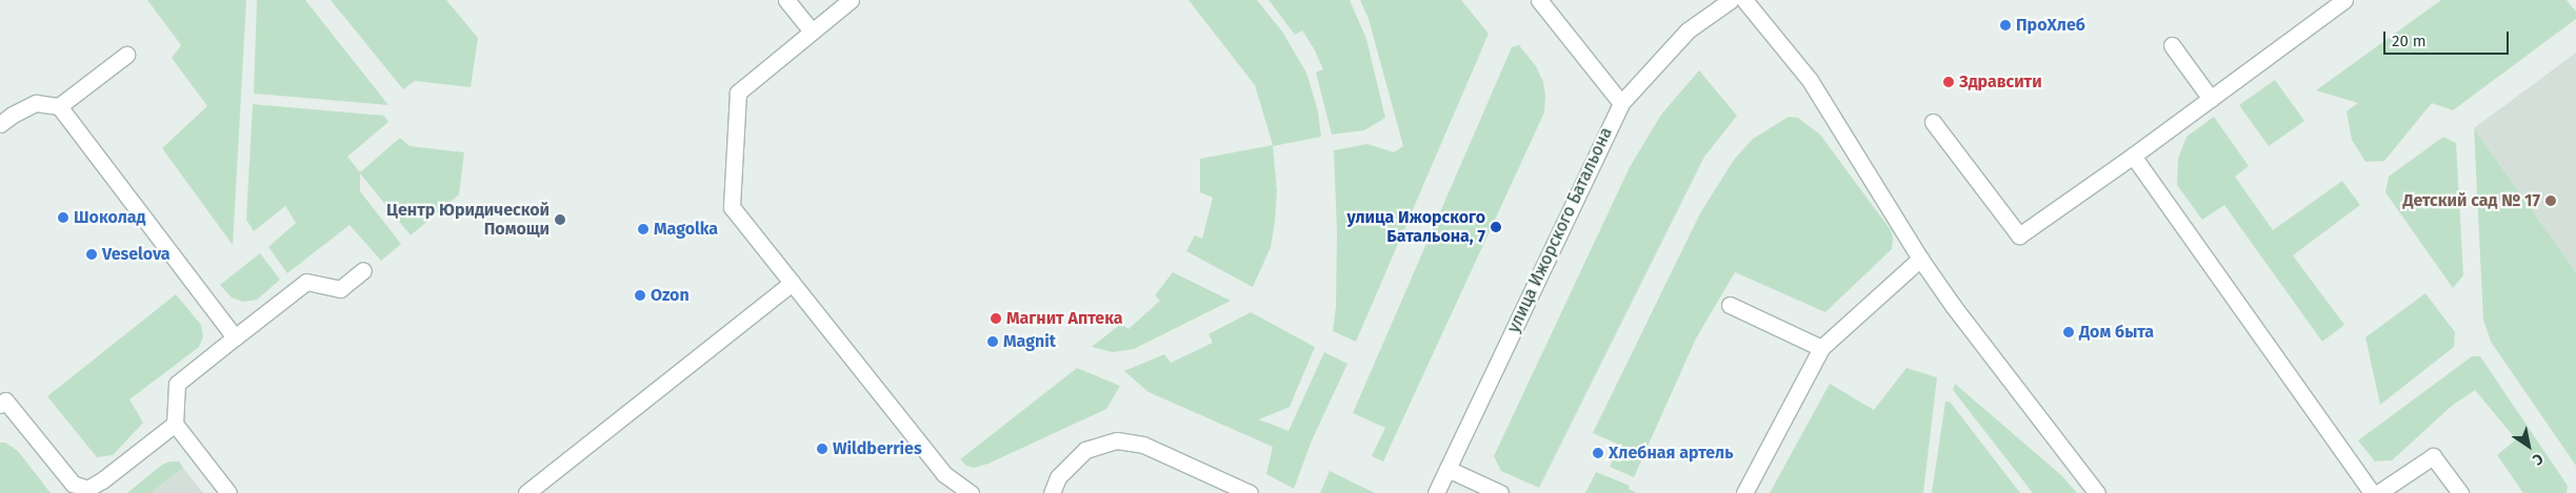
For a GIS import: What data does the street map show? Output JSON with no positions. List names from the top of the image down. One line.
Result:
{"streets":{"street":["улица Ижорского Батальона"]},"places":["ПроХлеб","Здравсити","Детский сад № 17","Шоколад","Центр Юридической Помощи","улица Ижорского Батальона, 7","Magolka","Veselova","Ozon","Магнит Аптека","Дом быта","Magnit","Wildberries","Хлебная артель"],"scale_bar":"20 m","north":"bottom right"}
